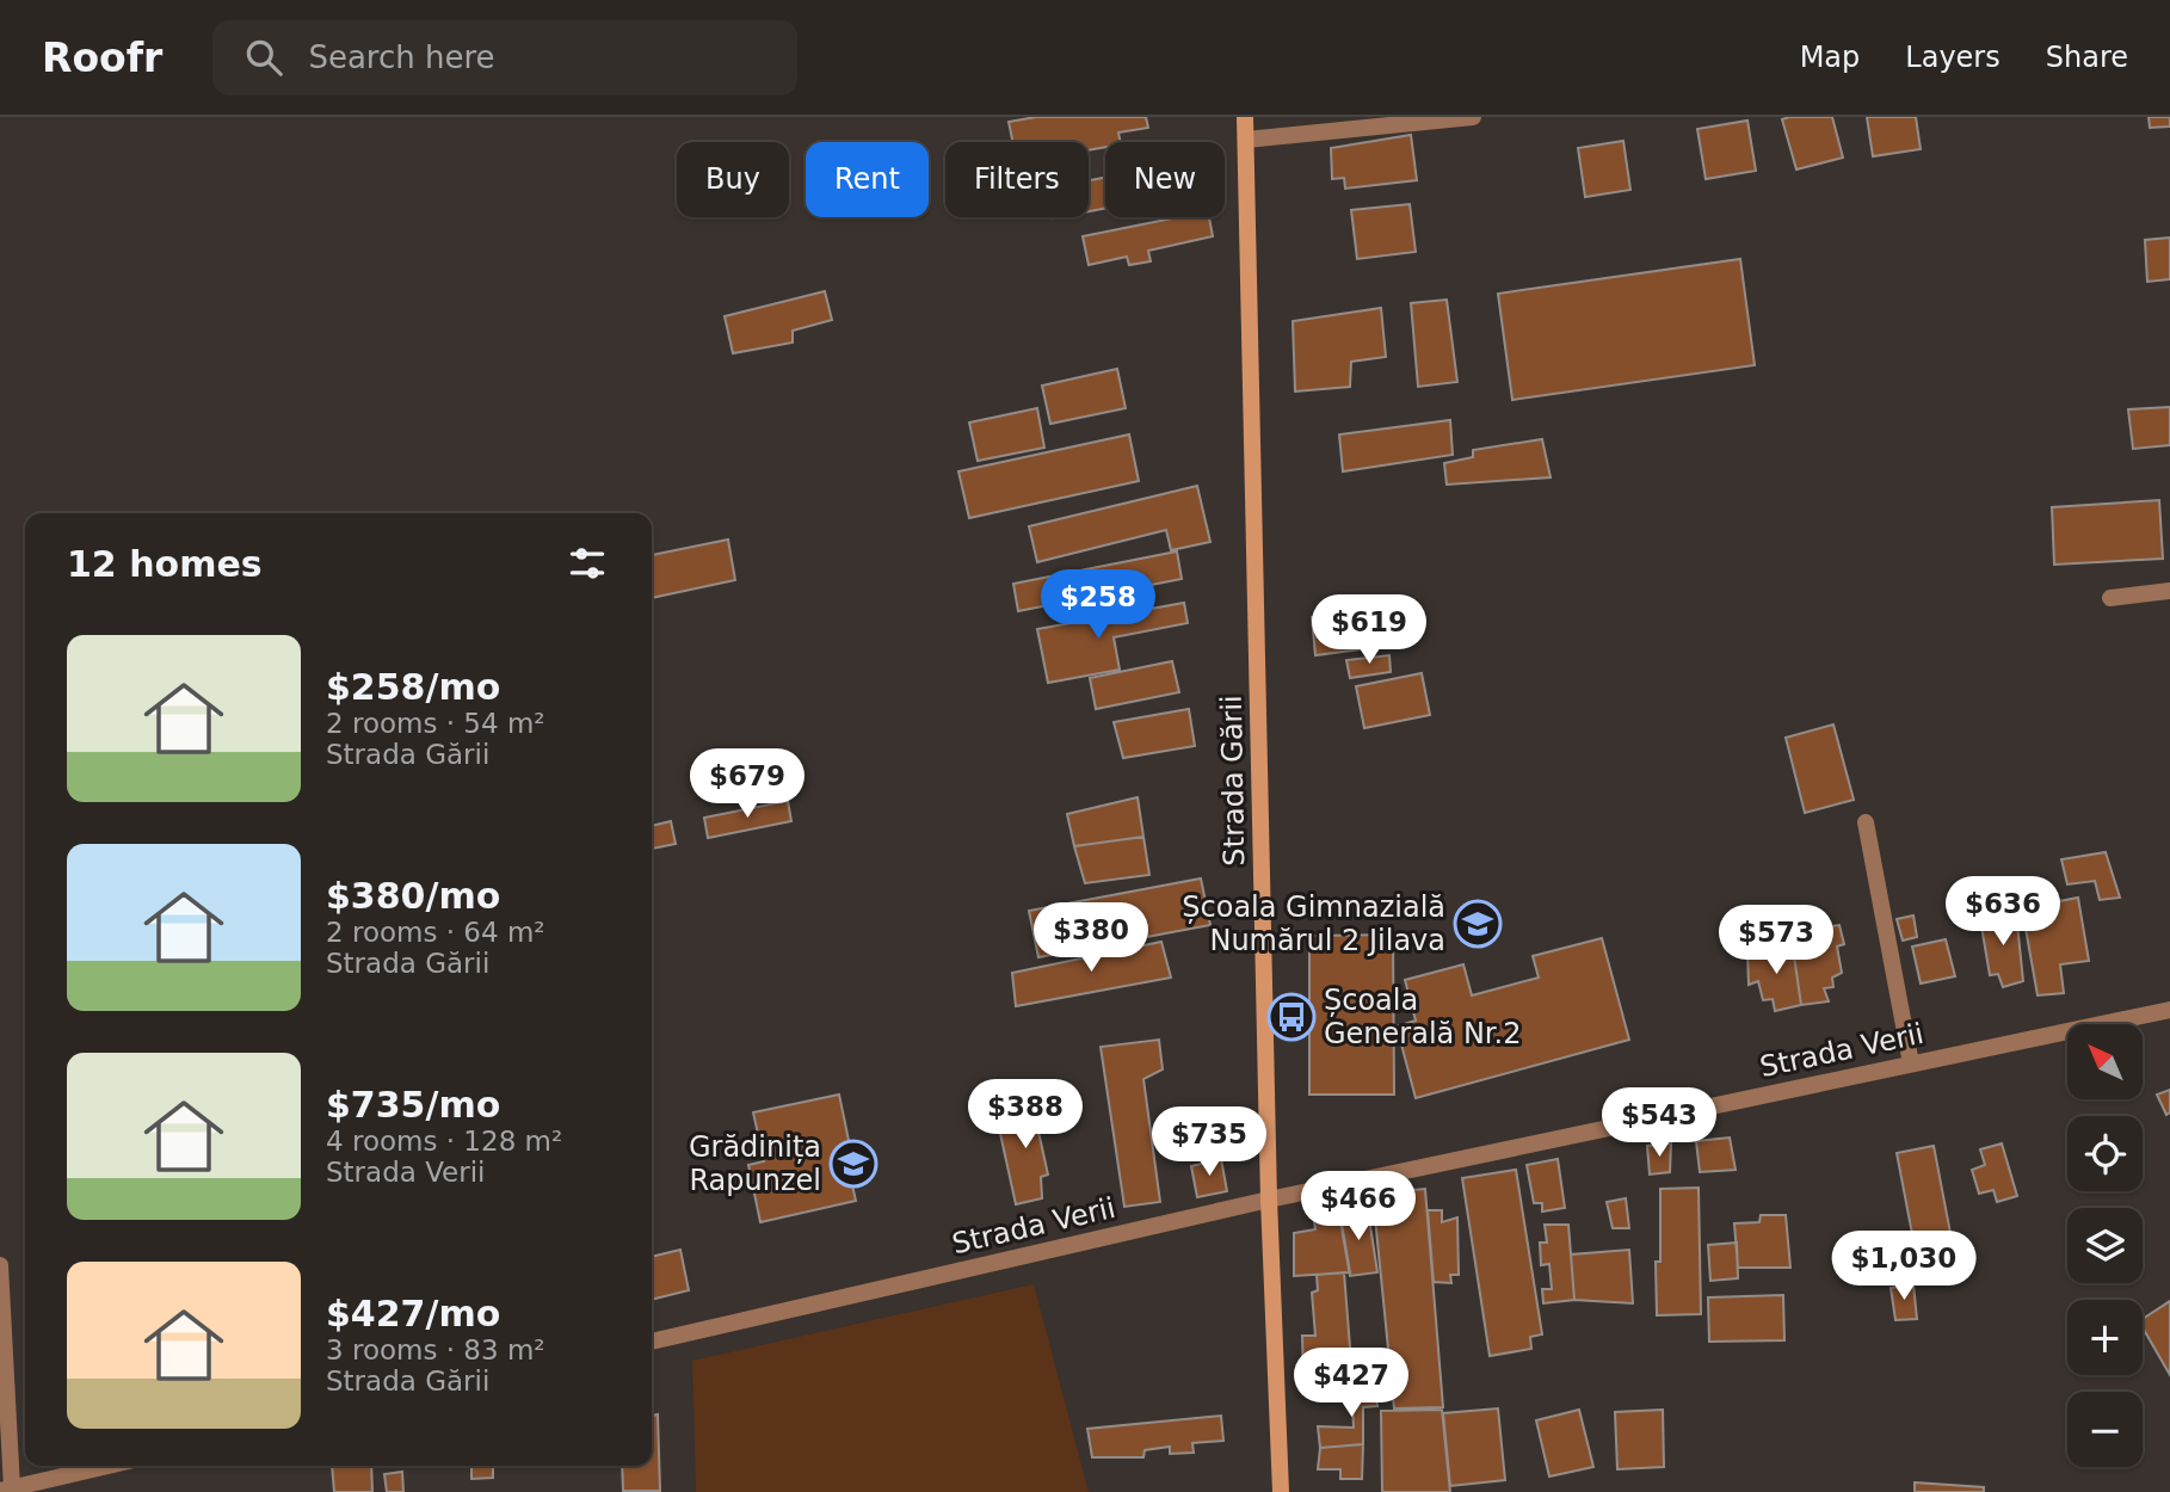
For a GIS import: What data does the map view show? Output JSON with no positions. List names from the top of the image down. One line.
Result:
{"streets":{"main road":["Strada Gării"],"street":["Strada Verii"]},"crossings":[["Strada Gării","Strada Verii"]],"places":{"school or university":["Școala Gimnazială Numărul 2 Jilava","Grădinița Rapunzel"],"bus stop":["Școala Generală Nr.2"]},"north":"top left","page":{"header":"Roofr","search":"Search here","nav":["Map","Layers","Share"],"chip":["Buy","Rent","Filters","New"],"heading":"12 homes","price":["$258","$619","$679","$636","$380","$573","$388","$543","$735","$466","$1,030","$427"],"list":[{"name":"$258/mo","note":"2 rooms · 54 m² · Strada Gării"},{"name":"$380/mo","note":"2 rooms · 64 m² · Strada Gării"},{"name":"$735/mo","note":"4 rooms · 128 m² · Strada Verii"},{"name":"$427/mo","note":"3 rooms · 83 m² · Strada Gării"}],"map_buttons":["+","−"]}}
